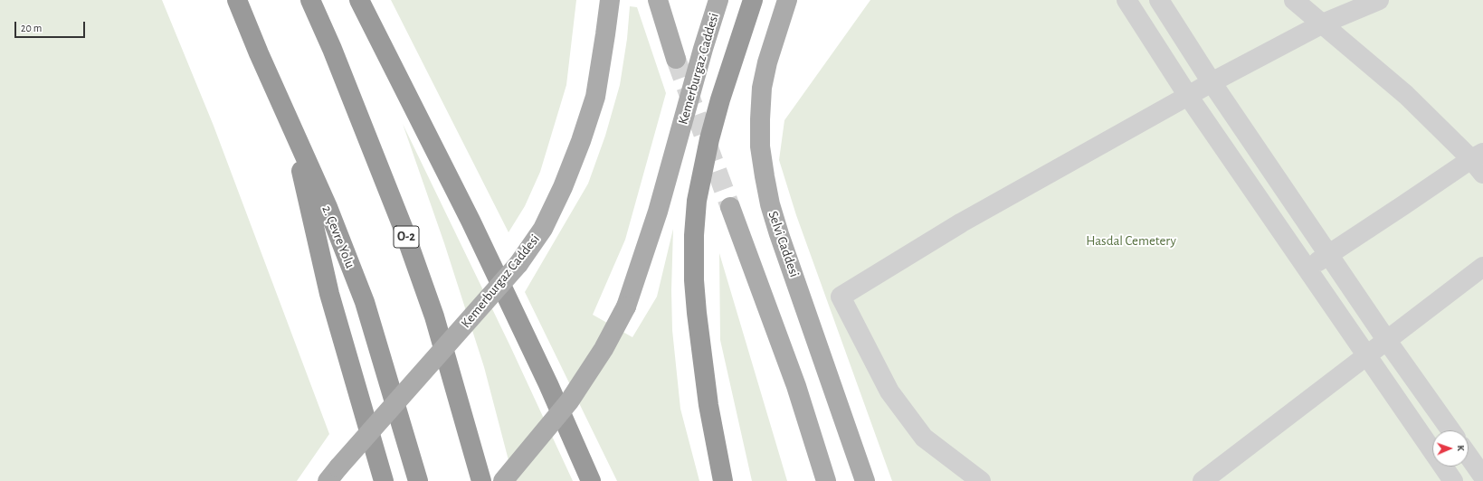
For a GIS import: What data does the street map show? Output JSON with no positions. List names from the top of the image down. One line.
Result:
{"streets":{"highway":["2. Çevre Yolu","O-2"],"main road":["Kemerburgaz Caddesi","Selvi Caddesi"]},"parks":["Hasdal Cemetery"],"scale_bar":"20 m","north":"right"}
